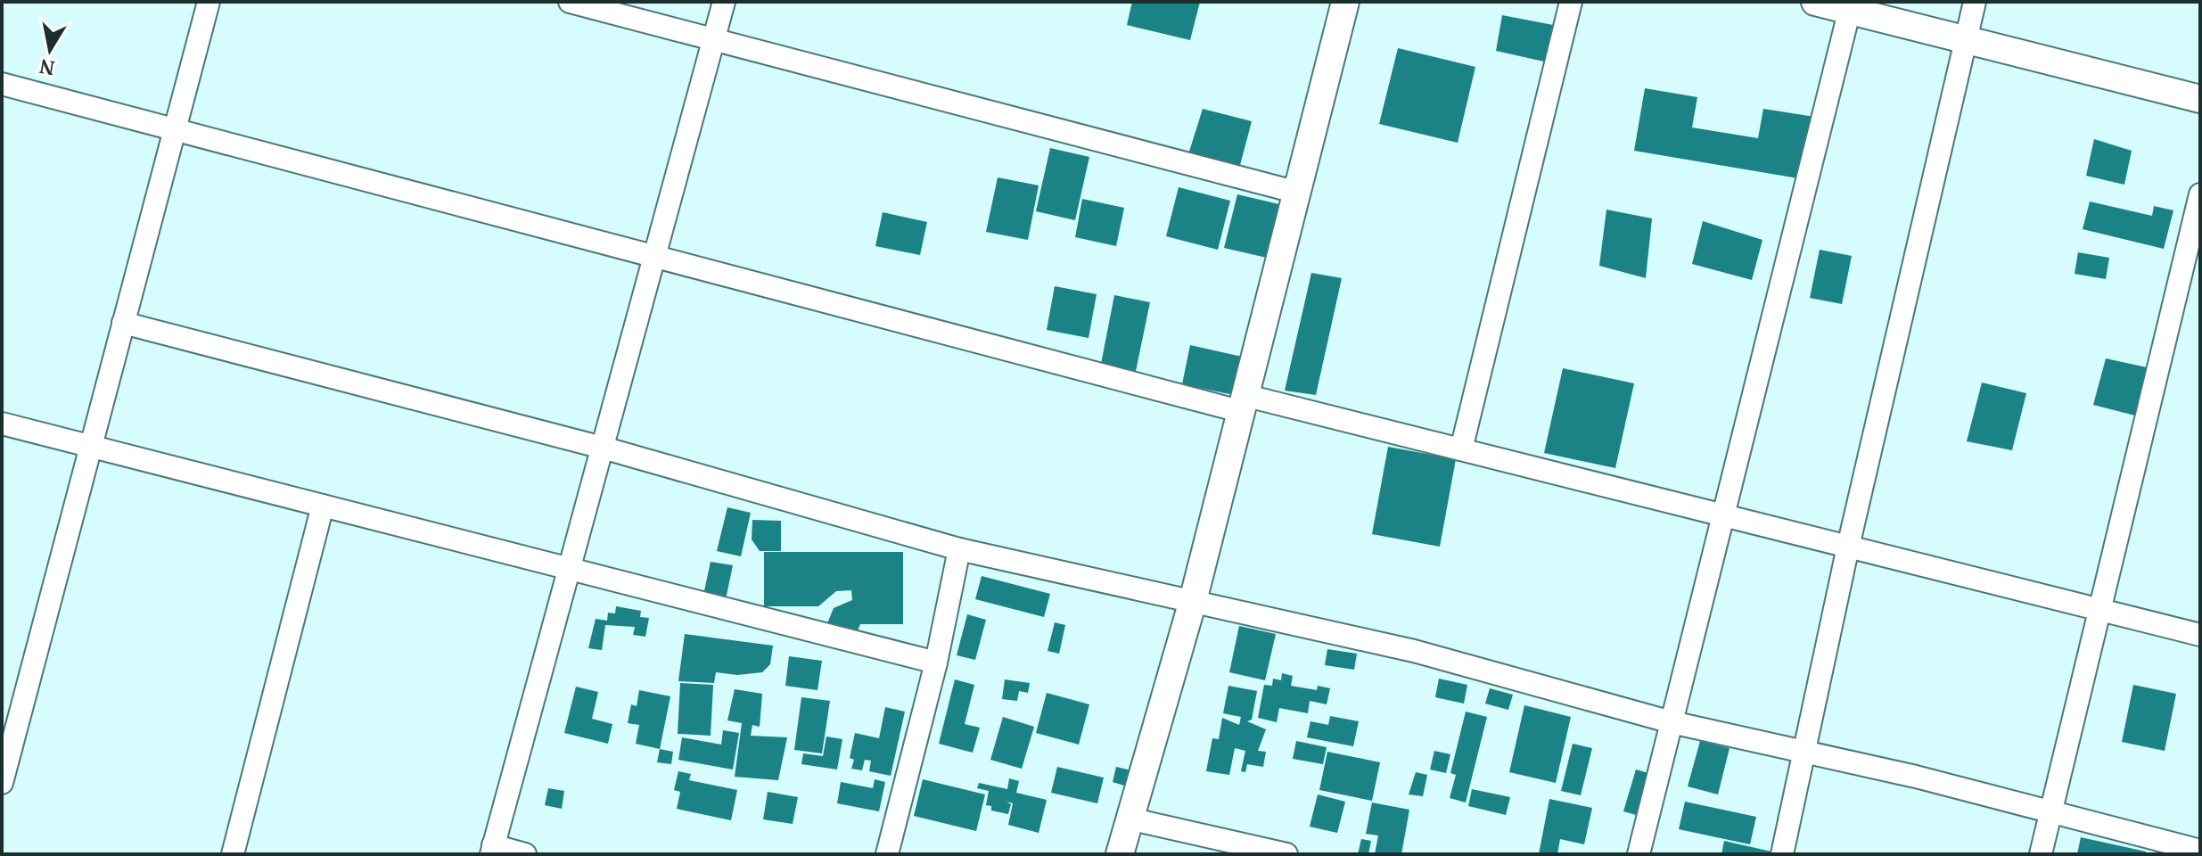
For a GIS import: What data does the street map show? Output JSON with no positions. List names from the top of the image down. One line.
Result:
{"north":"bottom"}
